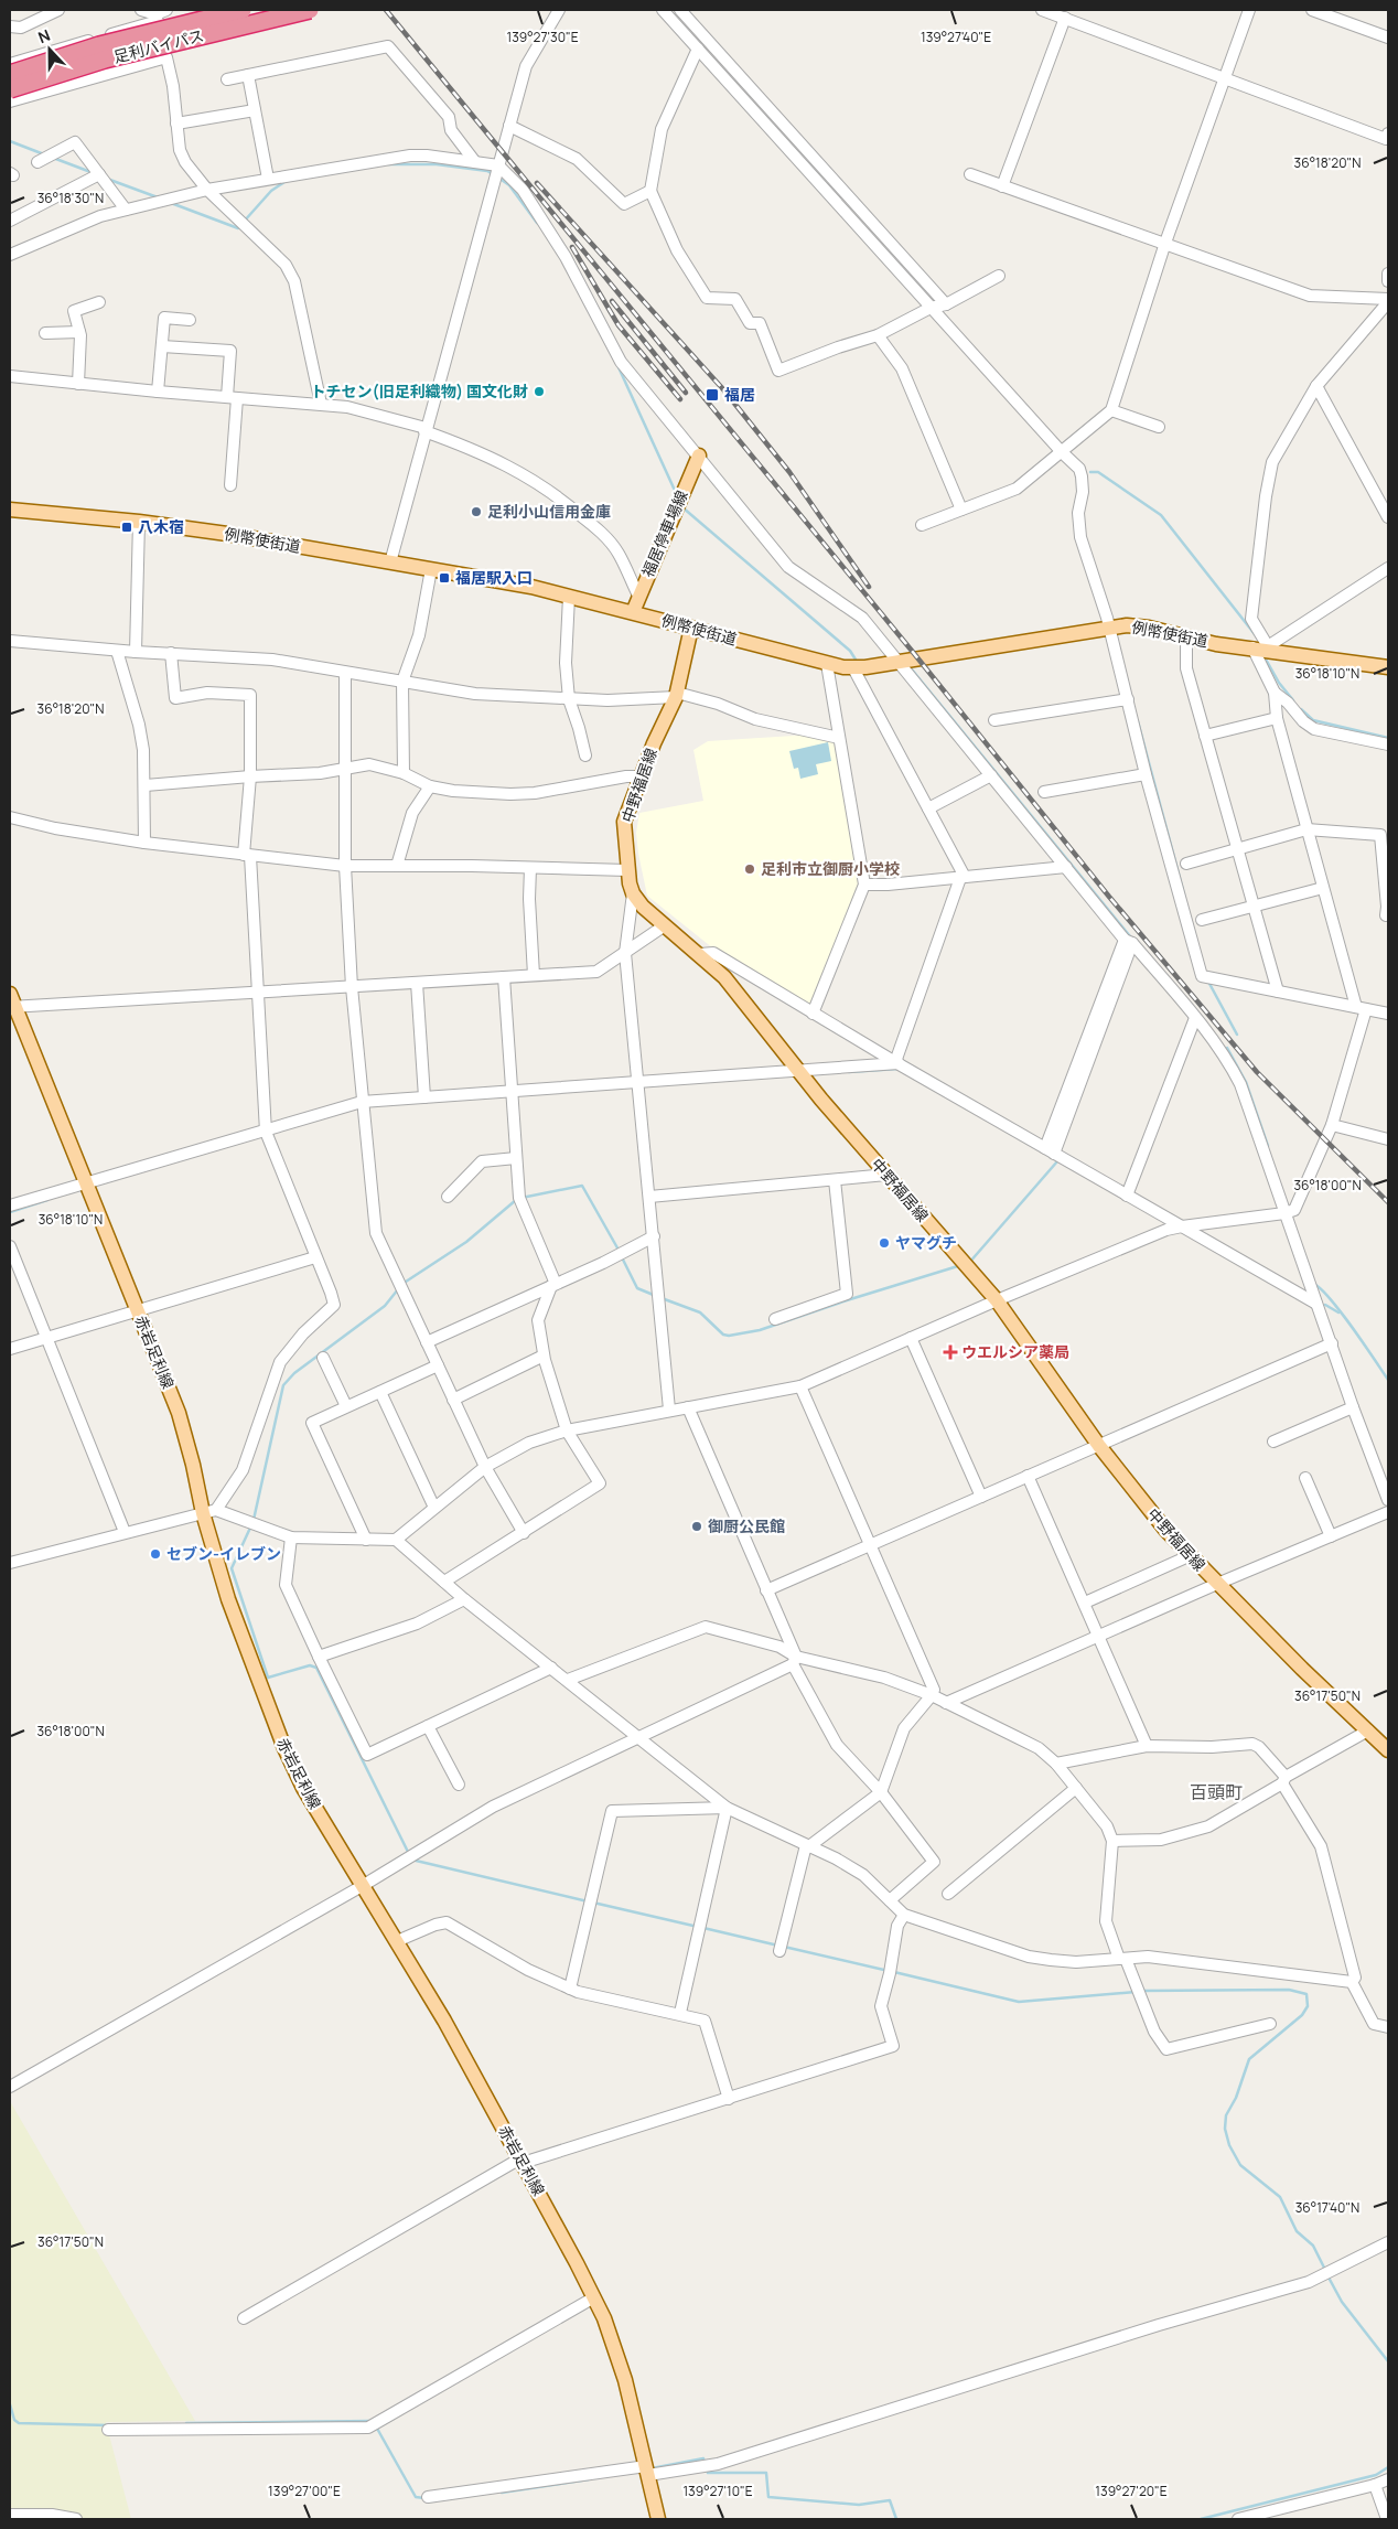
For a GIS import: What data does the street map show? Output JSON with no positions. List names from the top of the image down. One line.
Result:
{"streets":{"highway":["足利バイパス"],"main road":["福居停車場線","例幣使街道","中野福居線","赤岩足利線"]},"crossings":[["福居停車場線","例幣使街道"],["例幣使街道","中野福居線"]],"districts":["百頭町"],"places":{"other":["トチセン(旧足利織物) 国文化財","足利小山信用金庫","足利市立御厨小学校","ヤマグチ","御厨公民館","セブン-イレブン"],"transit":["福居","八木宿","福居駅入口"],"health":["ウエルシア薬局"]},"north":"top","coordinates":["139°27'30\"E","139°27'40\"E","36°18'20\"N","36°18'30\"N","36°18'10\"N","36°18'00\"N","36°17'50\"N","36°17'40\"N","139°27'00\"E","139°27'10\"E","139°27'20\"E"]}
